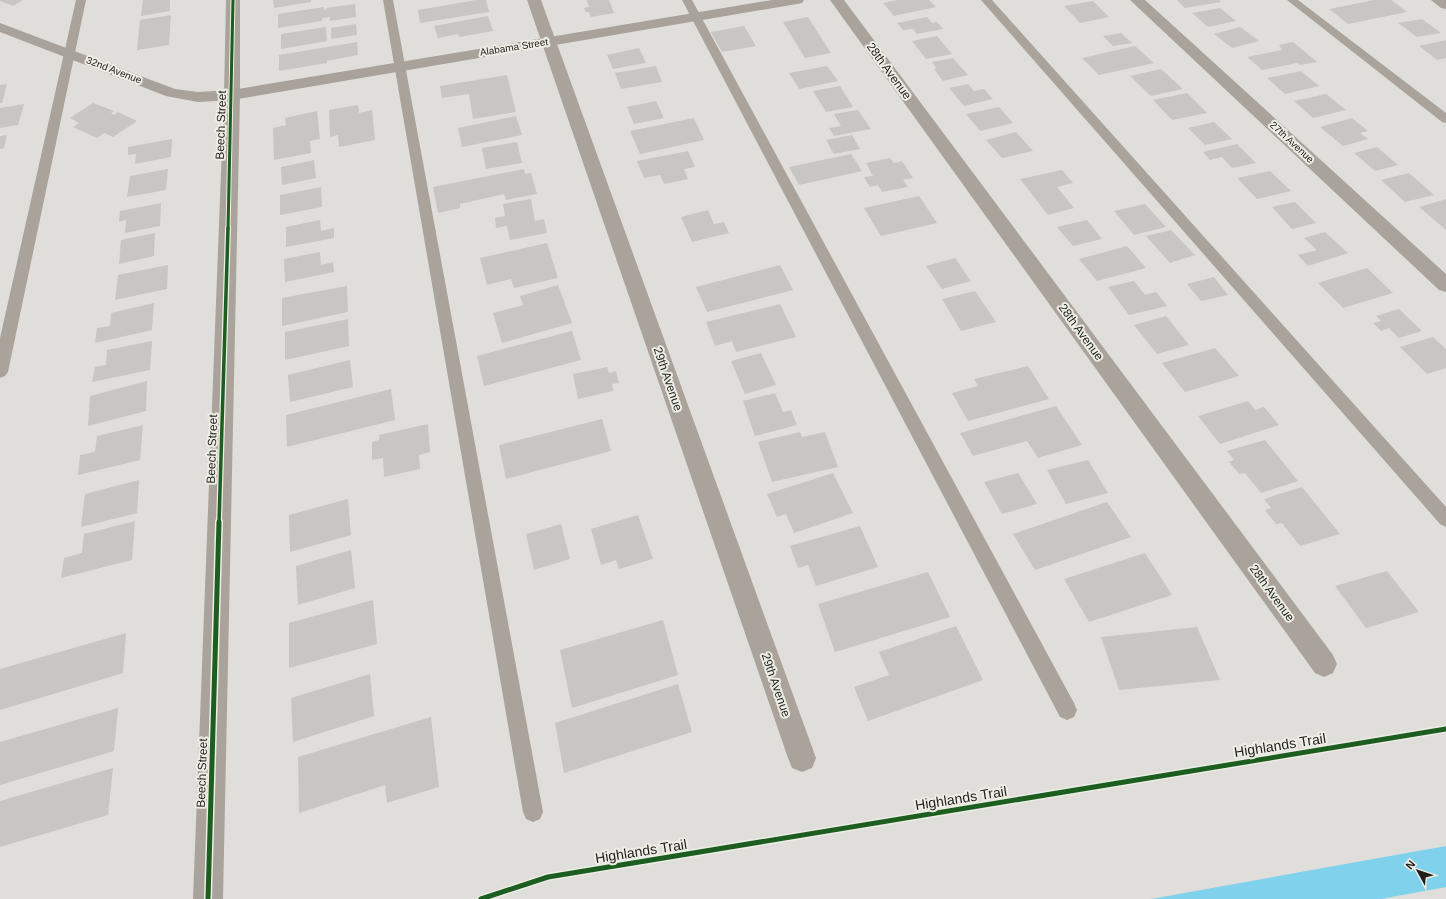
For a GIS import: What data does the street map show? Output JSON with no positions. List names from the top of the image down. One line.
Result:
{"streets":{"street":["Alabama Street","32nd Avenue","28th Avenue","Beech Street","27th Avenue","29th Avenue"],"cycle path":["Highlands Trail"]},"crossings":[["Alabama Street","32nd Avenue"],["Alabama Street","Beech Street"],["Alabama Street","29th Avenue"],["32nd Avenue","Beech Street"]],"north":"top left"}
